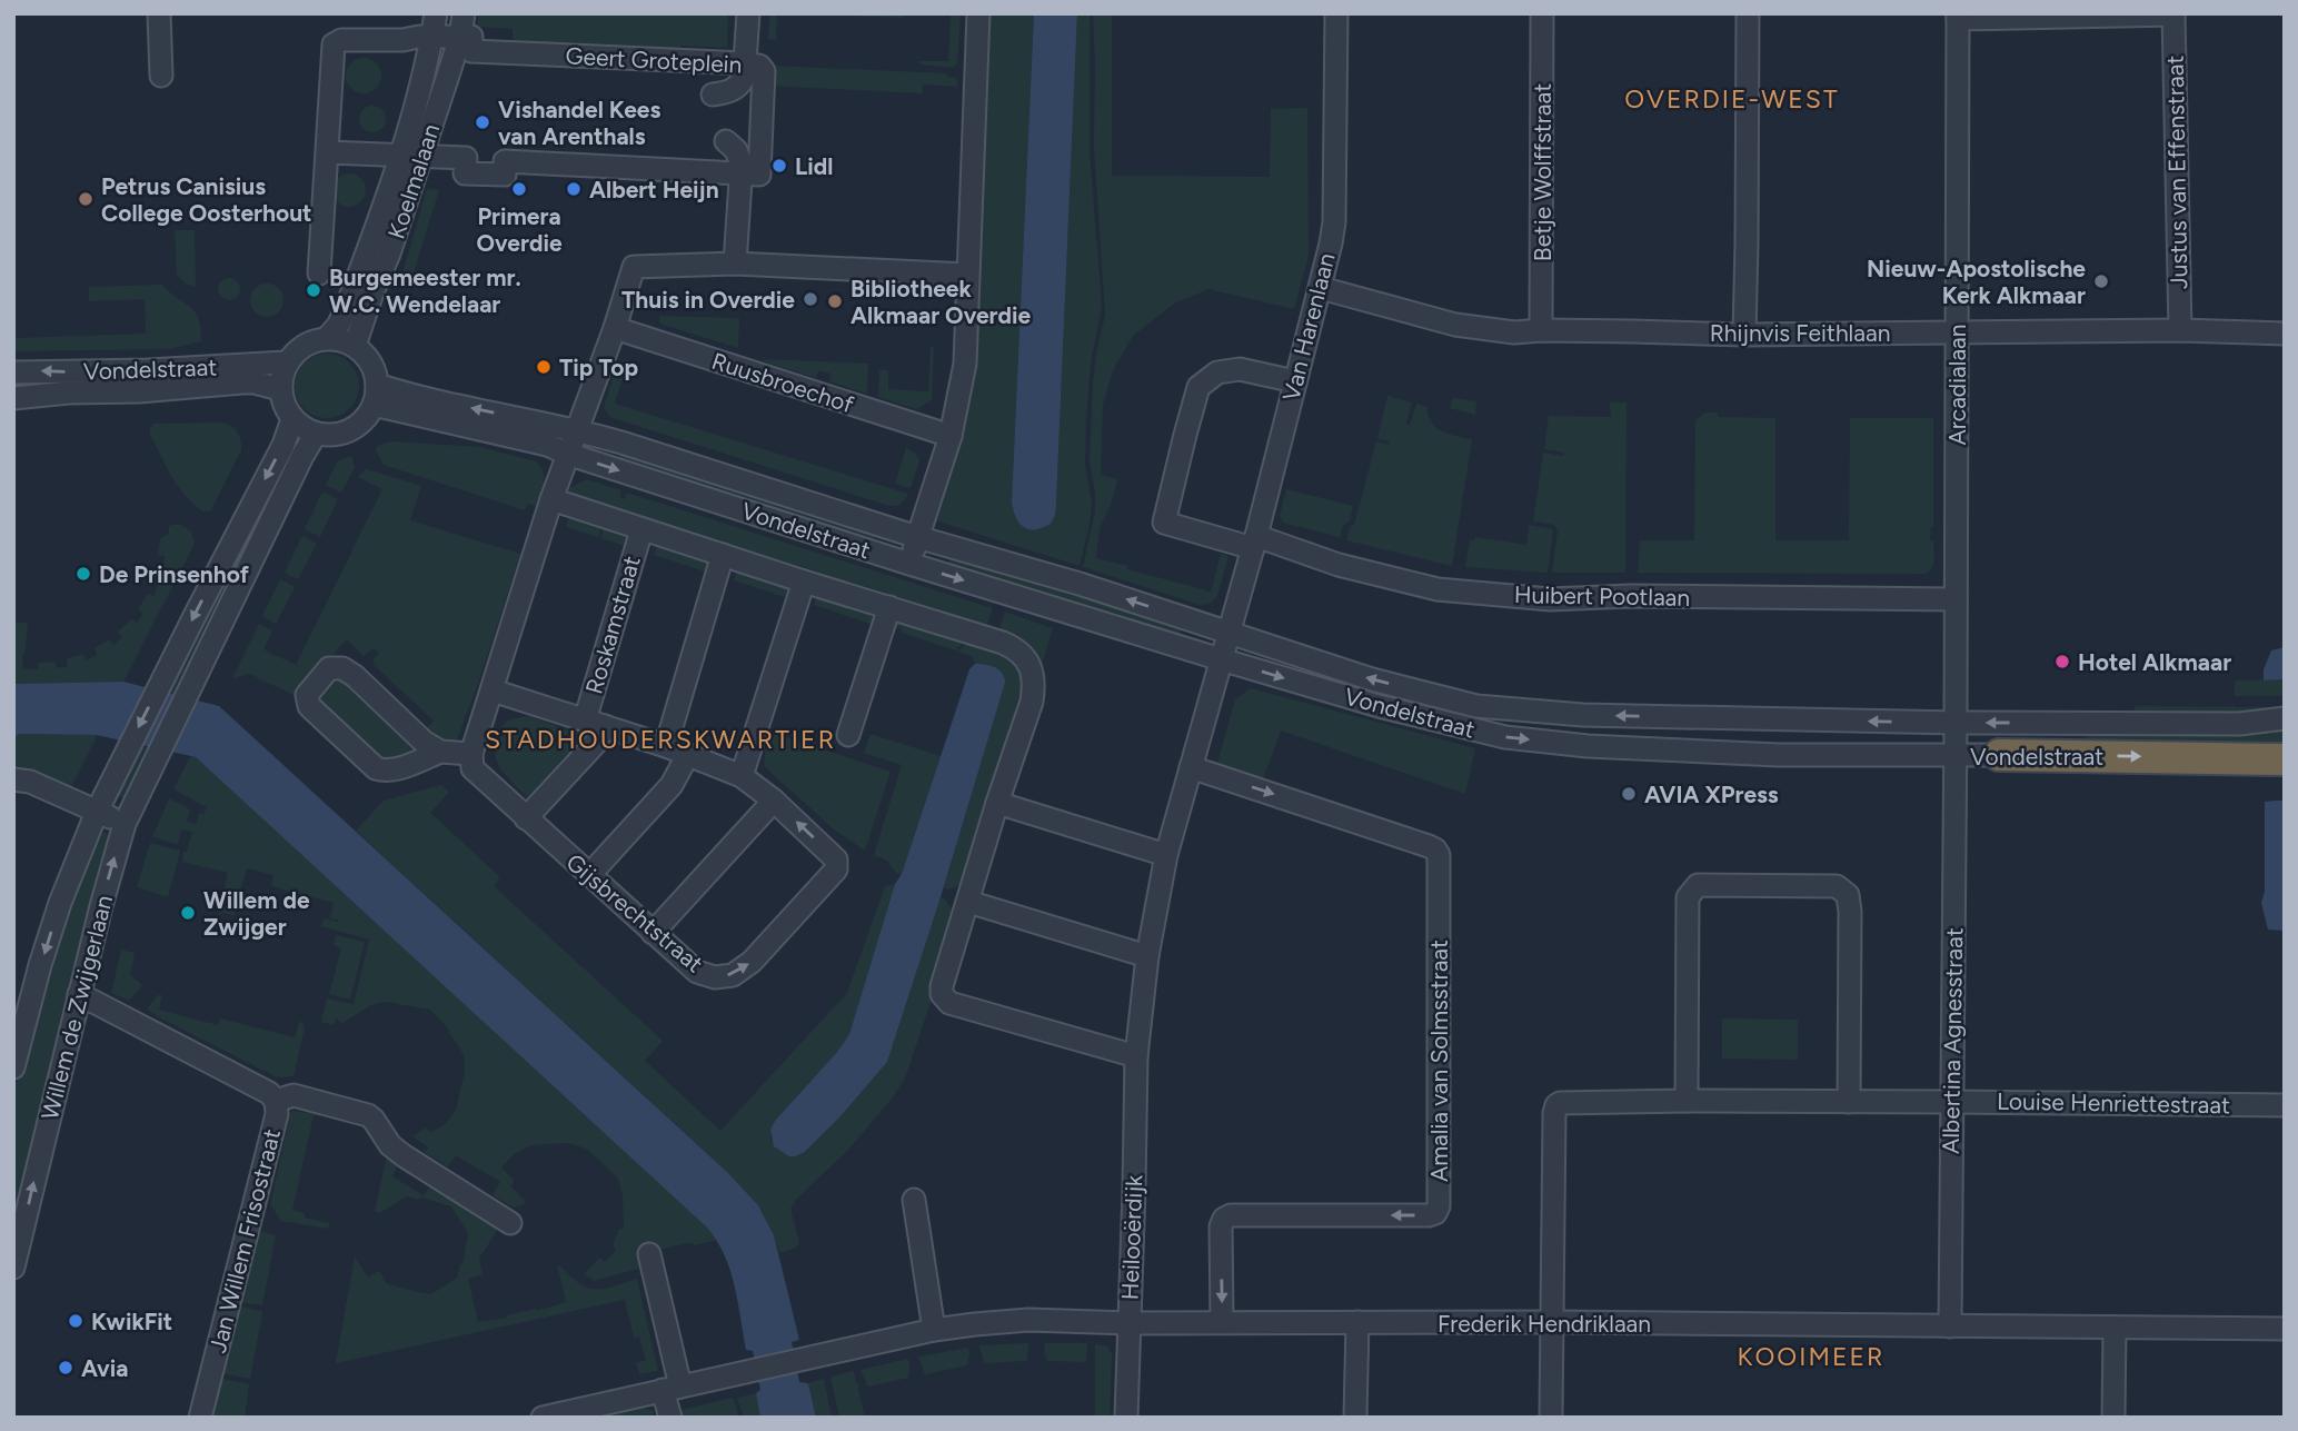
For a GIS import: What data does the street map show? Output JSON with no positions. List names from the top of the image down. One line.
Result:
{"streets":{"highway":["Vondelstraat"],"street":["Geert Groteplein","Betje Wolffstraat","Justus van Effenstraat","Koelmalaan","Van Harenlaan","Rhijnvis Feithlaan","Ruusbroechof","Arcadialaan","Huibert Pootlaan","Roskamstraat","Gijsbrechtstraat","Willem de Zwijgerlaan","Albertina Agnesstraat","Amalia van Solmsstraat","Louise Henriettestraat","Heilooërdijk","Jan Willem Frisostraat","Frederik Hendriklaan"]},"crossings":[["Geert Groteplein","Koelmalaan"],["Betje Wolffstraat","Rhijnvis Feithlaan"],["Justus van Effenstraat","Rhijnvis Feithlaan"],["Koelmalaan","Vondelstraat"],["Koelmalaan","Willem de Zwijgerlaan"],["Van Harenlaan","Rhijnvis Feithlaan"],["Van Harenlaan","Vondelstraat"],["Van Harenlaan","Huibert Pootlaan"],["Van Harenlaan","Heilooërdijk"],["Rhijnvis Feithlaan","Arcadialaan"],["Vondelstraat","Arcadialaan"],["Vondelstraat","Roskamstraat"],["Vondelstraat","Willem de Zwijgerlaan"],["Vondelstraat","Albertina Agnesstraat"],["Vondelstraat","Heilooërdijk"],["Arcadialaan","Huibert Pootlaan"],["Arcadialaan","Albertina Agnesstraat"],["Roskamstraat","Gijsbrechtstraat"],["Willem de Zwijgerlaan","Jan Willem Frisostraat"],["Albertina Agnesstraat","Louise Henriettestraat"],["Albertina Agnesstraat","Frederik Hendriklaan"],["Amalia van Solmsstraat","Heilooërdijk"],["Amalia van Solmsstraat","Frederik Hendriklaan"],["Heilooërdijk","Frederik Hendriklaan"]],"districts":["OVERDIE-WEST","STADHOUDERSKWARTIER","KOOIMEER"],"places":["Vishandel Kees van Arenthals","Lidl","Primera Overdie","Albert Heijn","Petrus Canisius College Oosterhout","Nieuw-Apostolische Kerk Alkmaar","Burgemeester mr. W.C. Wendelaar","Thuis in Overdie","Bibliotheek Alkmaar Overdie","Tip Top","De Prinsenhof","Hotel Alkmaar","AVIA XPress","Willem de Zwijger","KwikFit","Avia"]}
